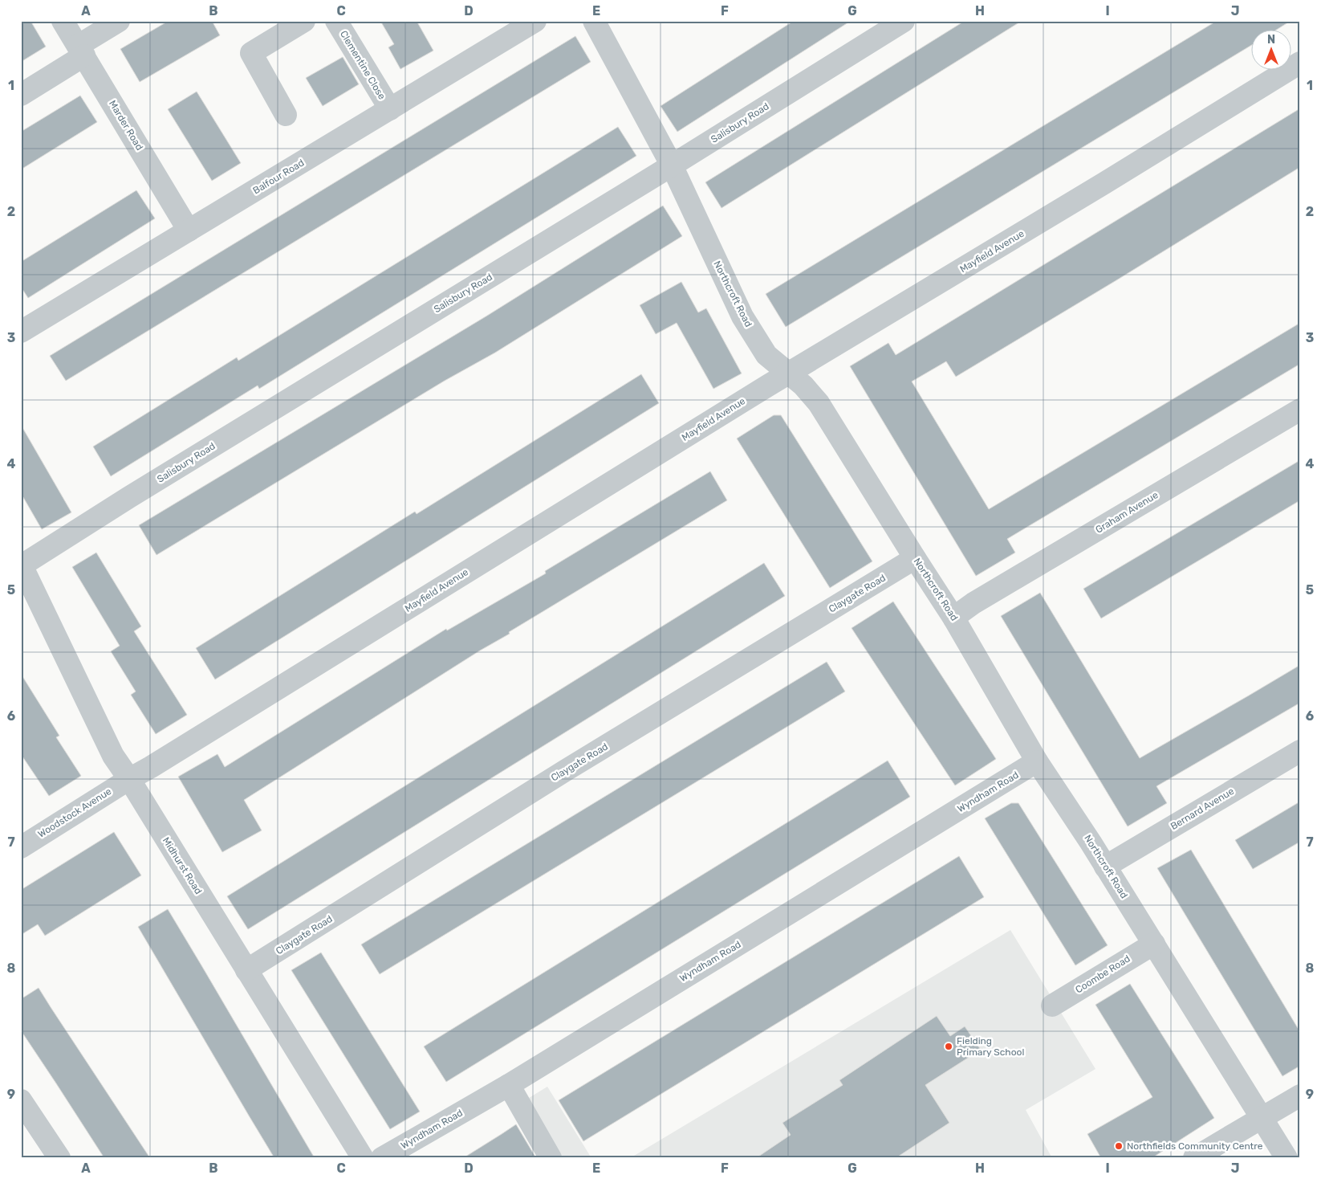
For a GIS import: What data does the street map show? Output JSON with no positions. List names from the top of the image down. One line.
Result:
{"streets":{"street":["Clementine Close","Salisbury Road","Marder Road","Balfour Road","Mayfield Avenue","Northcroft Road","Graham Avenue","Claygate Road","Wyndham Road","Bernard Avenue","Woodstock Avenue","Midhurst Road","Coombe Road"]},"crossings":[["Clementine Close","Balfour Road"],["Salisbury Road","Northcroft Road"],["Salisbury Road","Midhurst Road"],["Marder Road","Balfour Road"],["Mayfield Avenue","Northcroft Road"],["Mayfield Avenue","Woodstock Avenue"],["Mayfield Avenue","Midhurst Road"],["Northcroft Road","Graham Avenue"],["Northcroft Road","Claygate Road"],["Northcroft Road","Wyndham Road"],["Northcroft Road","Bernard Avenue"],["Northcroft Road","Coombe Road"],["Claygate Road","Midhurst Road"],["Woodstock Avenue","Midhurst Road"]],"places":["Fielding Primary School","Northfields Community Centre"],"north":"top","grid":{"columns":["A","B","C","D","E","F","G","H","I","J"],"rows":["1","2","3","4","5","6","7","8","9"]}}
